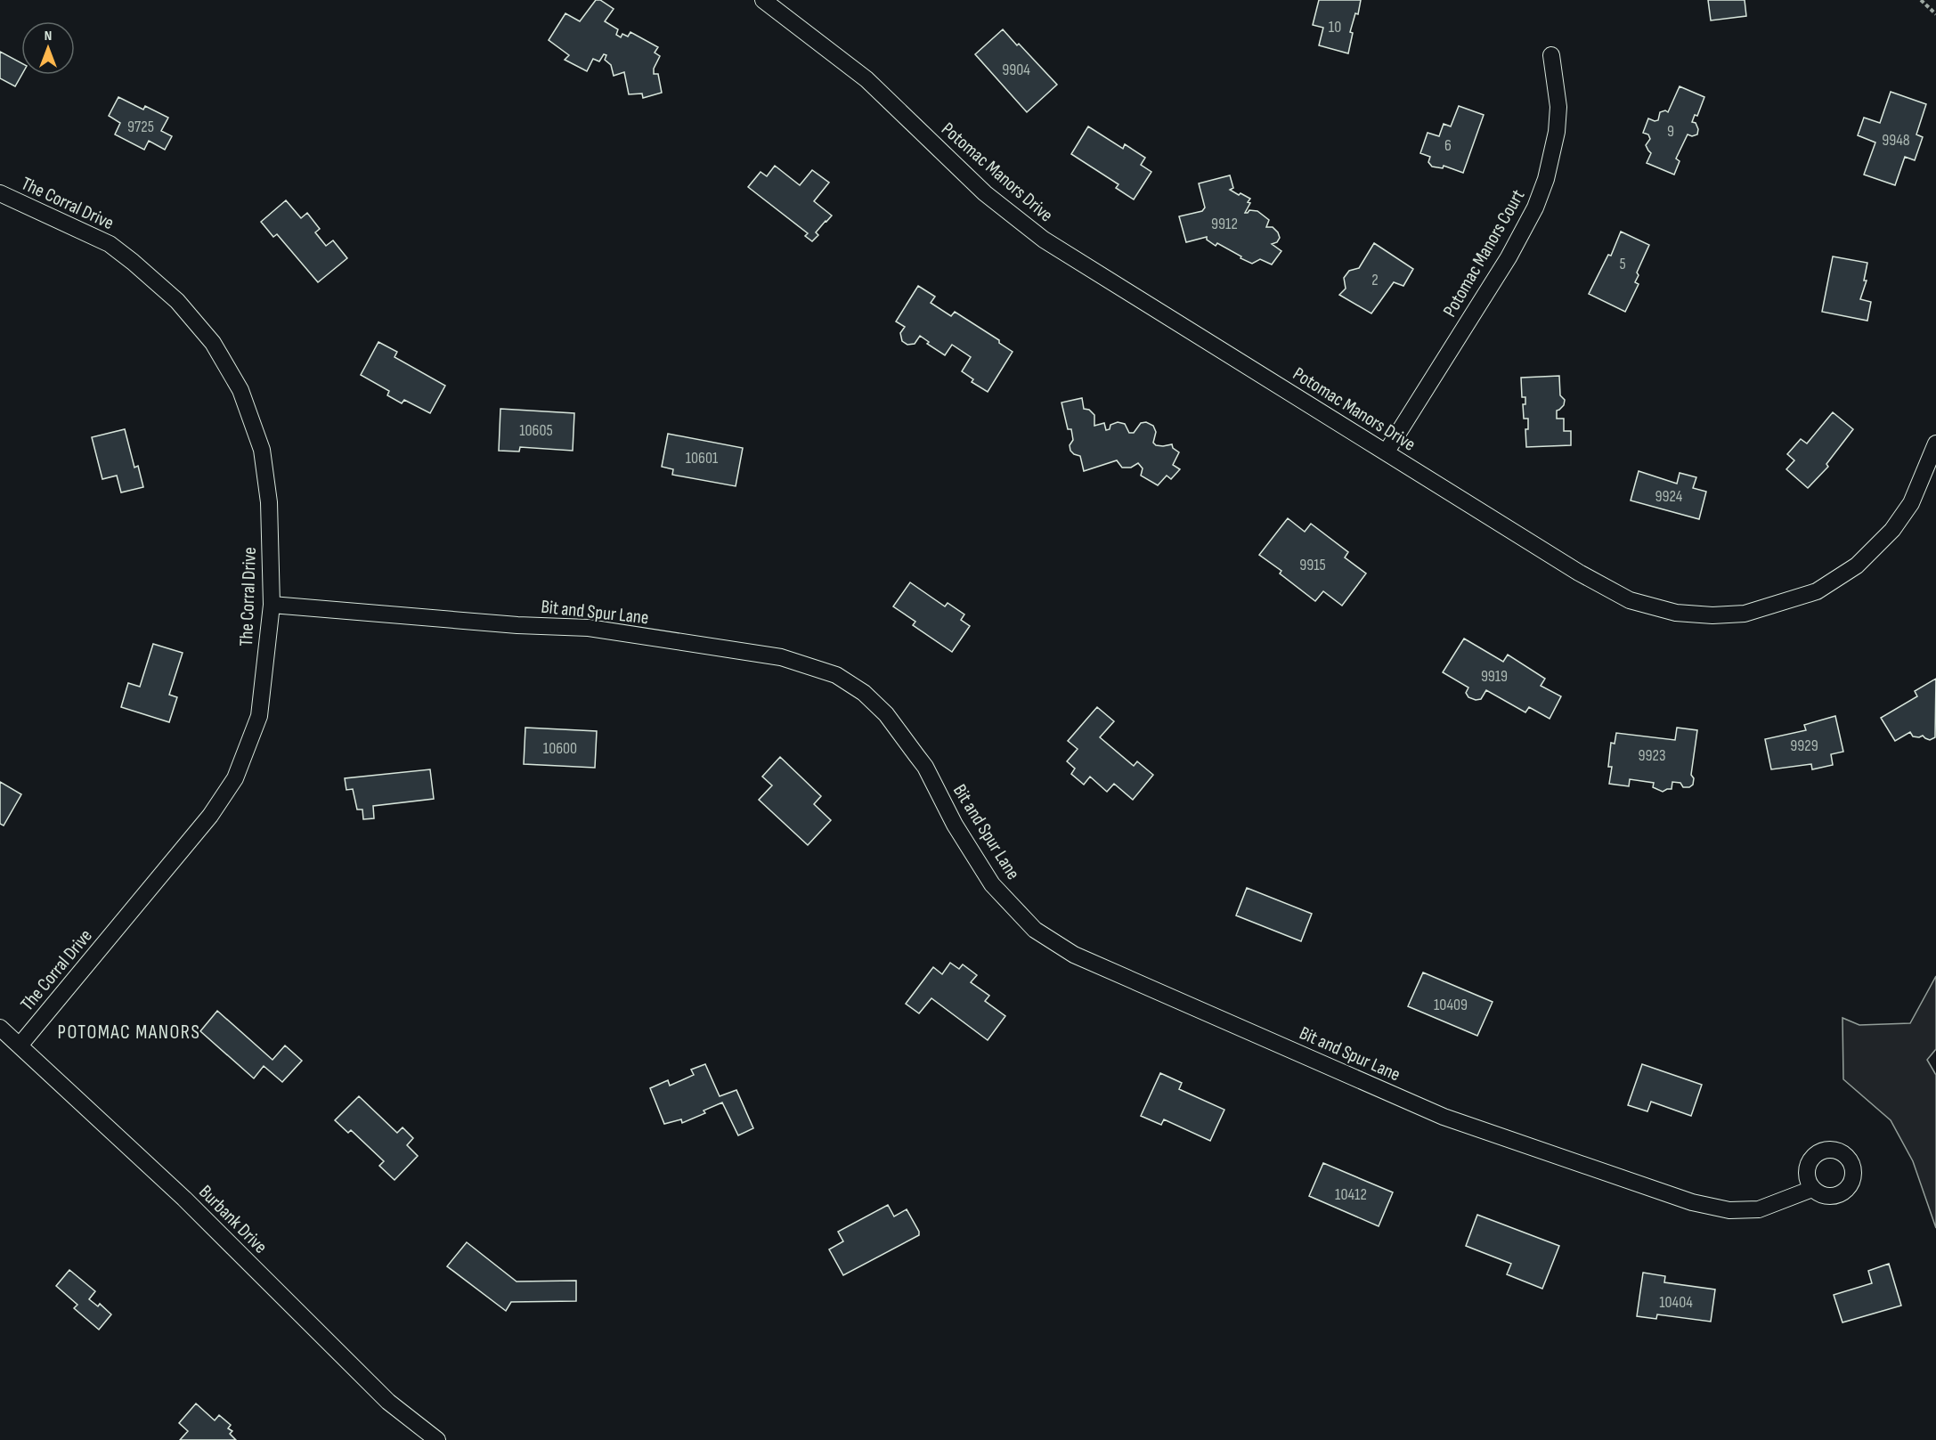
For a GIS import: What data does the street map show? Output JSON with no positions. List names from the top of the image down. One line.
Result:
{"streets":{"street":["Potomac Manors Drive","The Corral Drive","Potomac Manors Court","Bit and Spur Lane","Burbank Drive"]},"crossings":[["Potomac Manors Drive","Potomac Manors Court"],["The Corral Drive","Bit and Spur Lane"],["The Corral Drive","Burbank Drive"]],"districts":["POTOMAC MANORS"],"house_numbers":["10","9904","9725","9","9948","6","9912","5","2","10605","10601","9924","9915","9919","9929","10600","9923","10409","10412","10404"],"north":"top"}
